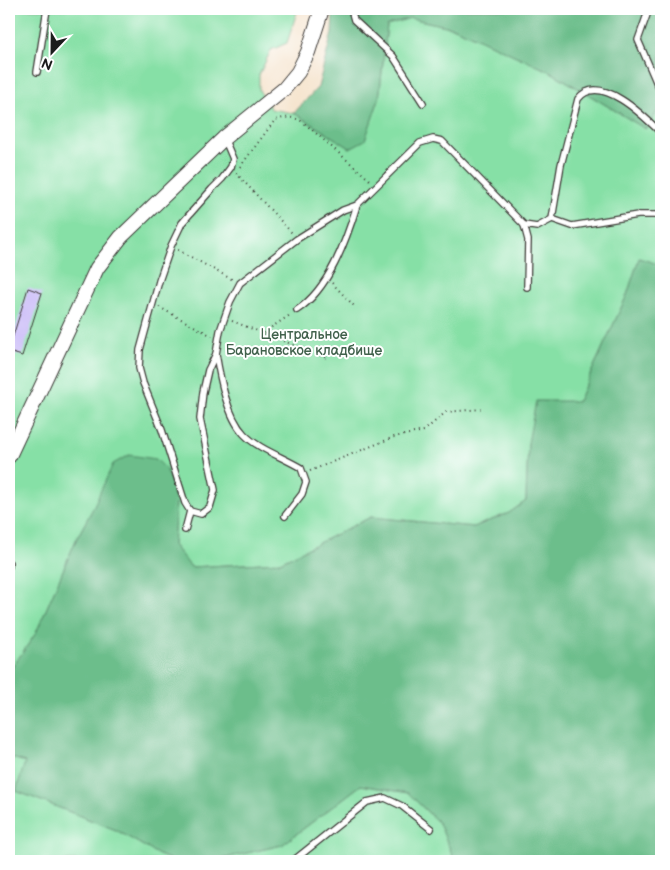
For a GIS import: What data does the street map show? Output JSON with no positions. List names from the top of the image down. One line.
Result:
{"parks":["Центральное Барановское кладбище"],"north":"bottom"}
